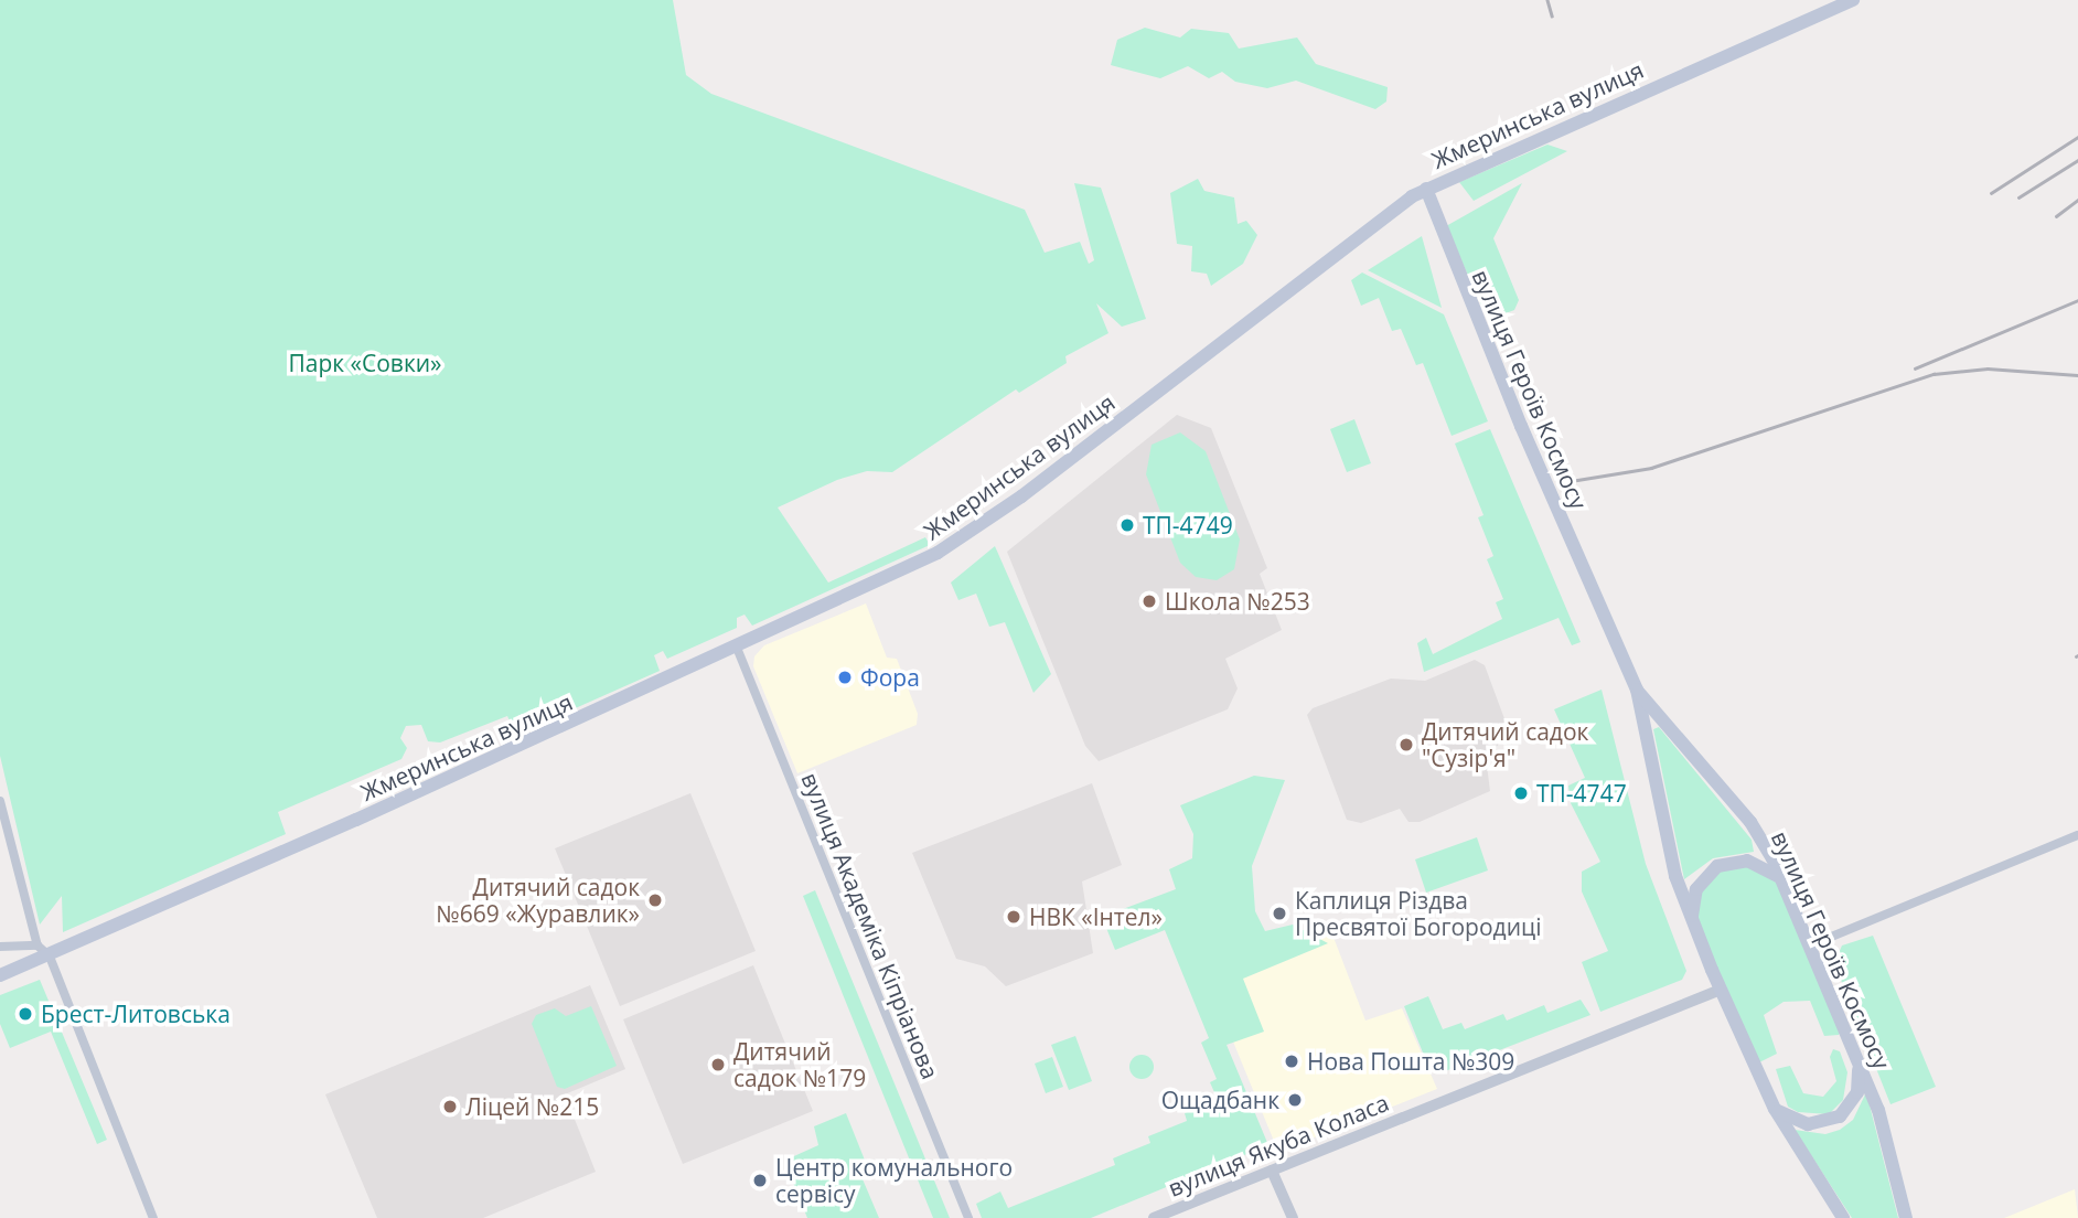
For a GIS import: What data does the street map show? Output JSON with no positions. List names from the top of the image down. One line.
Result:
{"streets":{"main road":["Жмеринська вулиця","вулиця Героїв Космосу"],"street":["вулиця Академіка Кіпріанова","вулиця Якуба Коласа"]},"crossings":[["Жмеринська вулиця","вулиця Героїв Космосу"],["Жмеринська вулиця","вулиця Академіка Кіпріанова"],["вулиця Героїв Космосу","вулиця Якуба Коласа"]],"parks":["Парк «Совки»"],"places":["ТП-4749","Школа №253","Фора","Дитячий садок \"Сузір'я\"","ТП-4747","Дитячий садок №669 «Журавлик»","Каплиця Різдва Пресвятої Богородиці","НВК «Інтел»","Брест-Литовська","Нова Пошта №309","Дитячий садок №179","Ощадбанк","Ліцей №215","Центр комунального сервісу"]}
